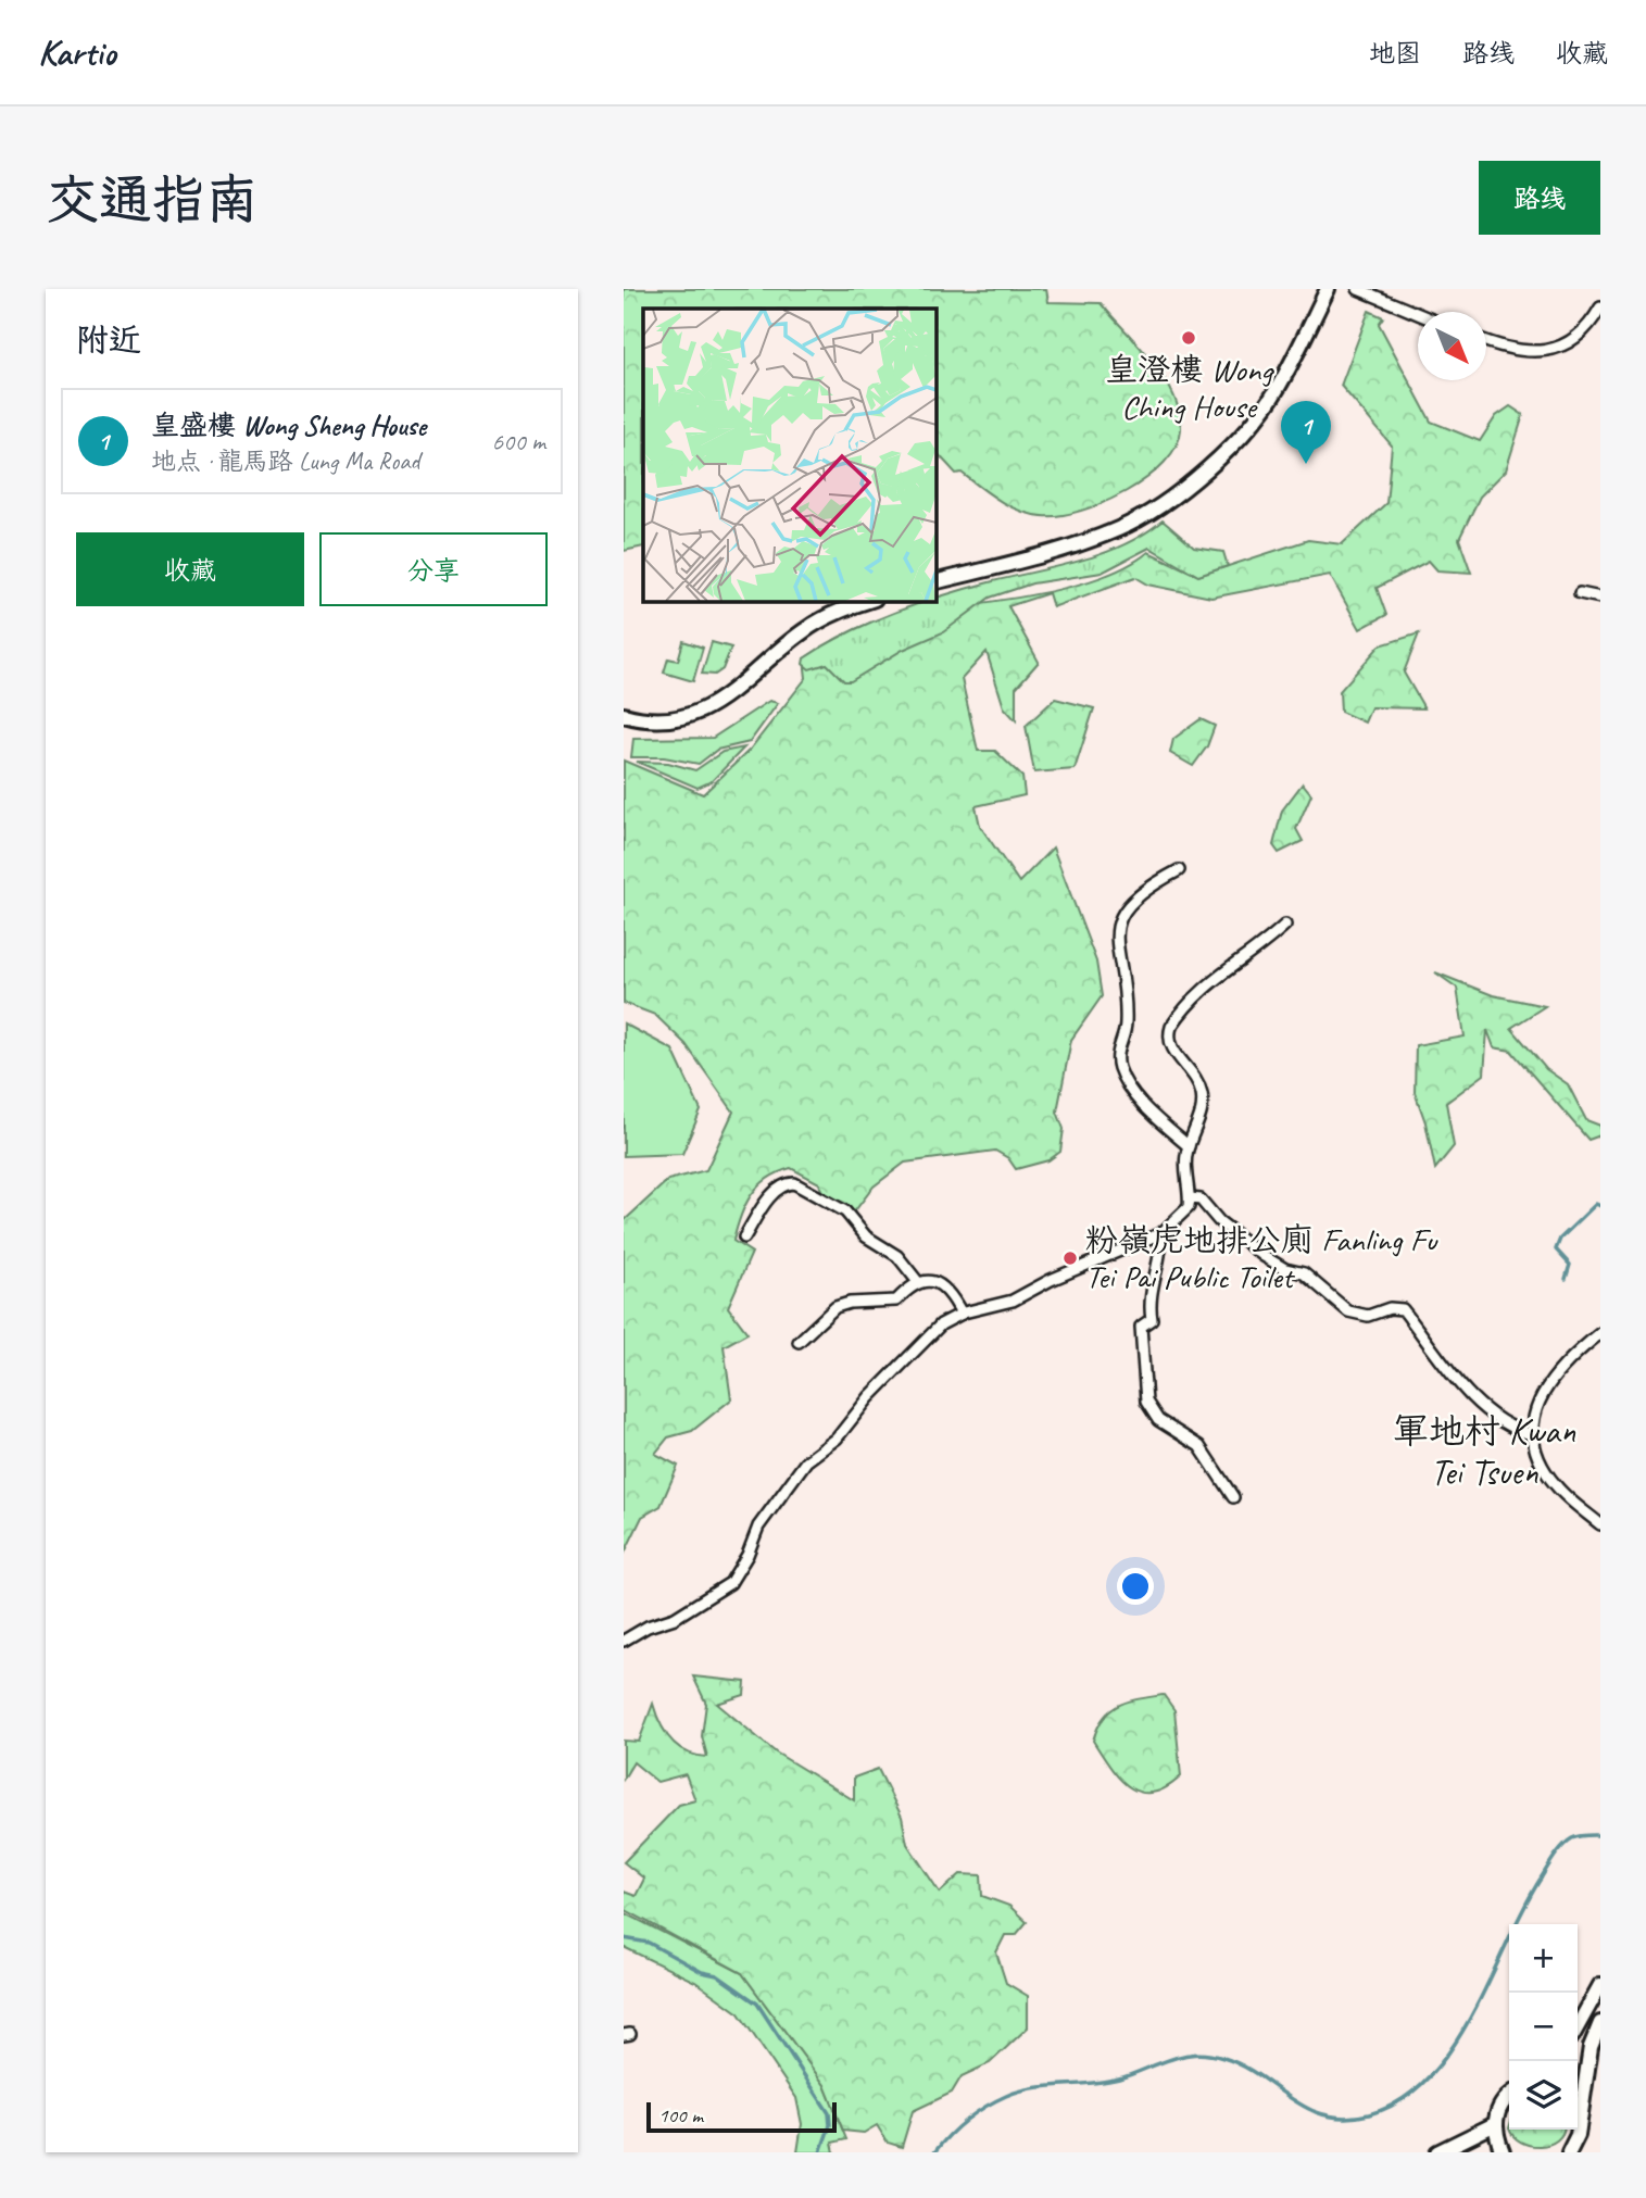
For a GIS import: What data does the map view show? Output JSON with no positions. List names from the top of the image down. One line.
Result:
{"districts":["軍地村 Kwan Tei Tsuen"],"places":["皇澄樓 Wong Ching House","粉嶺虎地排公廁 Fanling Fu Tei Pai Public Toilet"],"scale_bar":"100 m","north":"bottom right","page":{"header":"Kartio","nav":["地图","路线","收藏"],"buttons":["路线",["收藏","分享"]],"title":"交通指南","heading":"附近","list":[{"mark":"1","name":"皇盛樓 Wong Sheng House","note":"地点 · 龍馬路 Lung Ma Road","value":"600 m"}],"pins":"1","map_buttons":["+","−"],"scale":"100 m"}}
